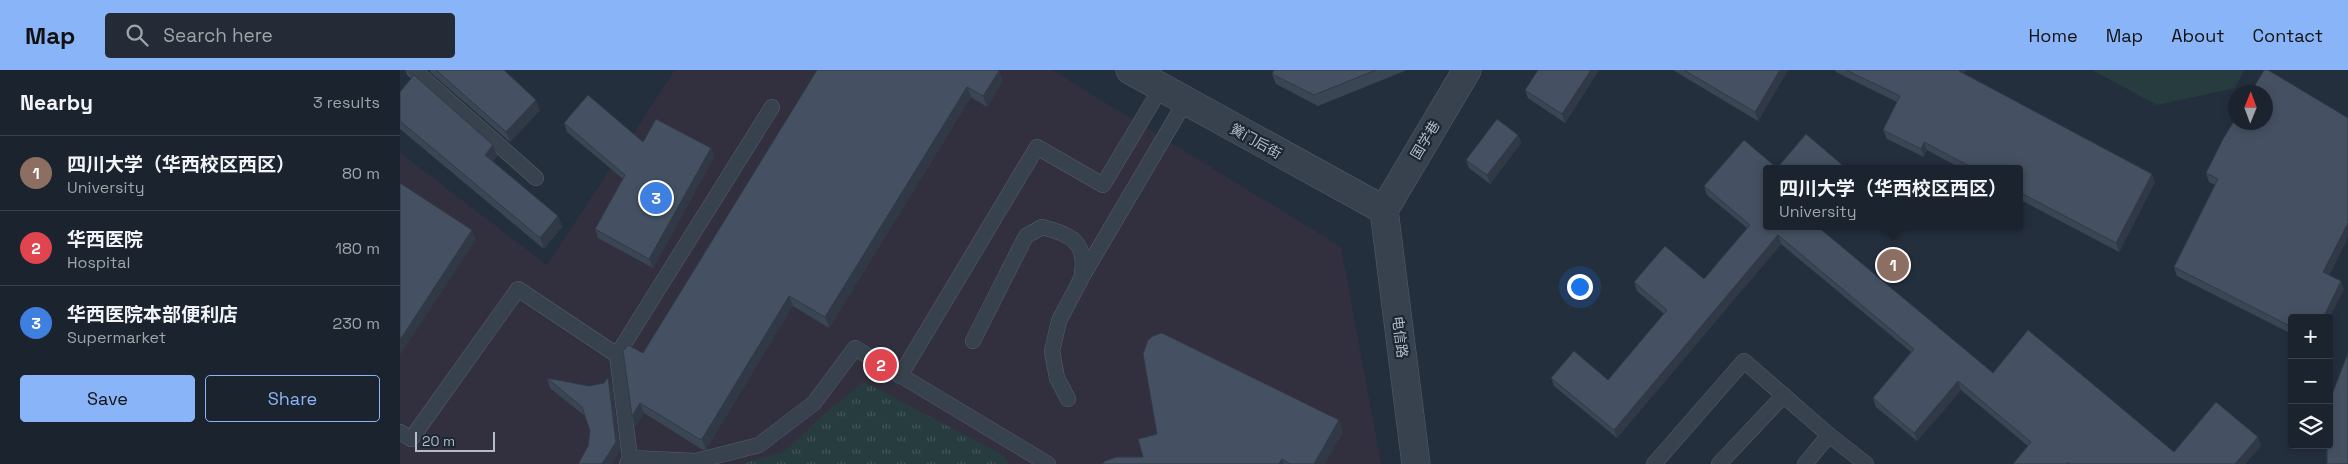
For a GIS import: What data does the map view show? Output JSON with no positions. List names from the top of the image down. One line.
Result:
{"streets":{"street":["国学巷","黉门后街","电信路"]},"crossings":[["国学巷","黉门后街"],["国学巷","电信路"],["黉门后街","电信路"]],"scale_bar":"20 m","north":"top","page":{"header":"Map","search":"Search here","nav":["Home","Map","About","Contact"],"heading":["Nearby","3 results"],"list":[{"mark":"1","name":"四川大学（华西校区西区）","note":"University","value":"80 m"},{"mark":"2","name":"华西医院","note":"Hospital","value":"180 m"},{"mark":"3","name":"华西医院本部便利店","note":"Supermarket","value":"230 m"}],"popup":["四川大学（华西校区西区）","University"],"pins":["3","1","2"],"map_buttons":["+","−"],"buttons":["Save","Share"],"scale":"20 m"}}
